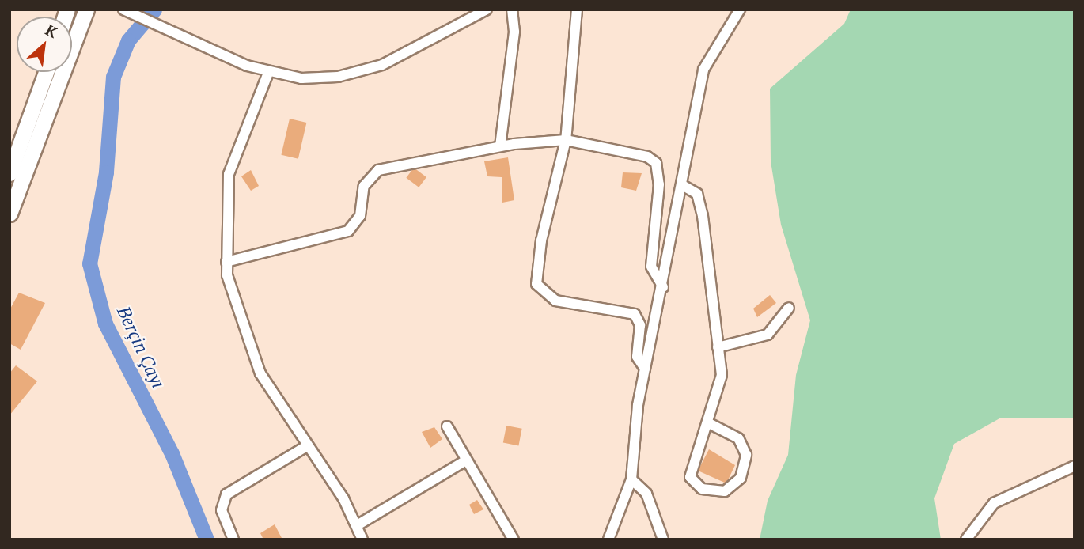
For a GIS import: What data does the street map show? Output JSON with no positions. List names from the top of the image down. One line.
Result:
{"water":["Berçin Çayı"],"north":"top right"}
